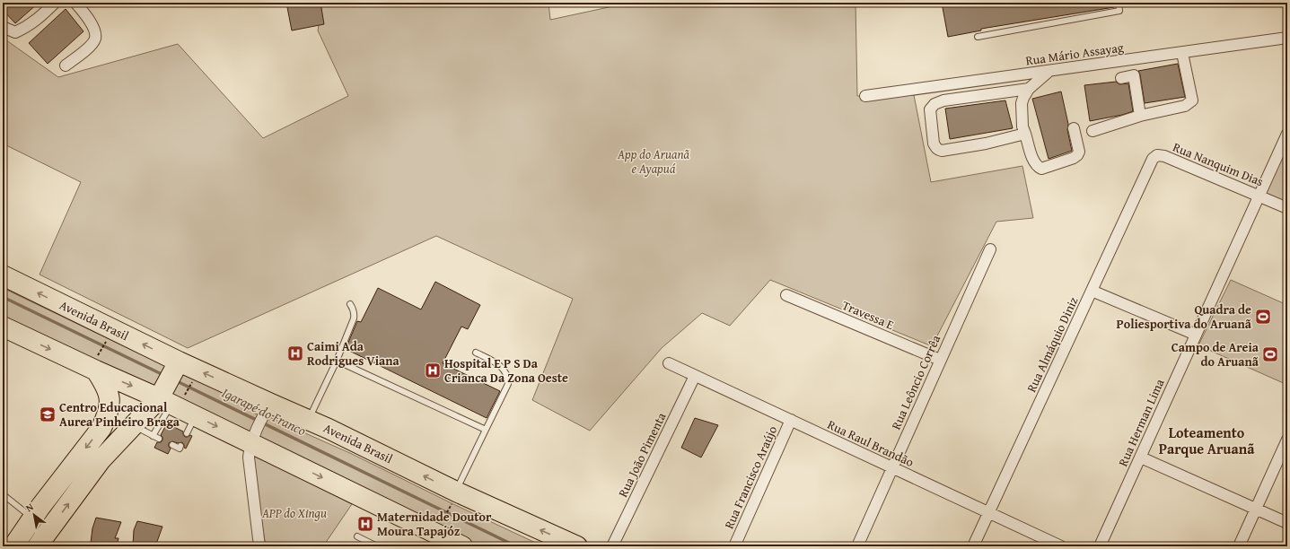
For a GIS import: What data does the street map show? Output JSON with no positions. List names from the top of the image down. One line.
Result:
{"streets":{"highway":["Avenida Brasil"],"street":["Rua Mário Assayag","Rua Nanquim Dias","Travessa E","Rua Almáquio Diniz","Rua Leôncio Corrêa","Rua Herman Lima","Rua Raul Brandão","Rua João Pimenta","Rua Francisco Araújo"]},"crossings":[["Rua Nanquim Dias","Rua Almáquio Diniz"],["Rua Nanquim Dias","Rua Herman Lima"],["Travessa E","Rua Leôncio Corrêa"],["Rua Almáquio Diniz","Rua Raul Brandão"],["Rua Leôncio Corrêa","Rua Raul Brandão"],["Rua Raul Brandão","Rua João Pimenta"],["Rua Raul Brandão","Rua Francisco Araújo"]],"districts":["Loteamento Parque Aruanã"],"water":["Igarapé do Franco"],"parks":["App do Aruanã e Ayapuá","APP do Xingu"],"places":{"sports":["Quadra de Poliesportiva do Aruanã","Campo de Areia do Aruanã"],"hospital":["Caimi Ada Rodrigues Viana","Hospital E P S Da Crianca Da Zona Oeste","Maternidade Doutor Moura Tapajóz"],"school or university":["Centro Educacional Aurea Pinheiro Braga"]},"north":"top left"}
